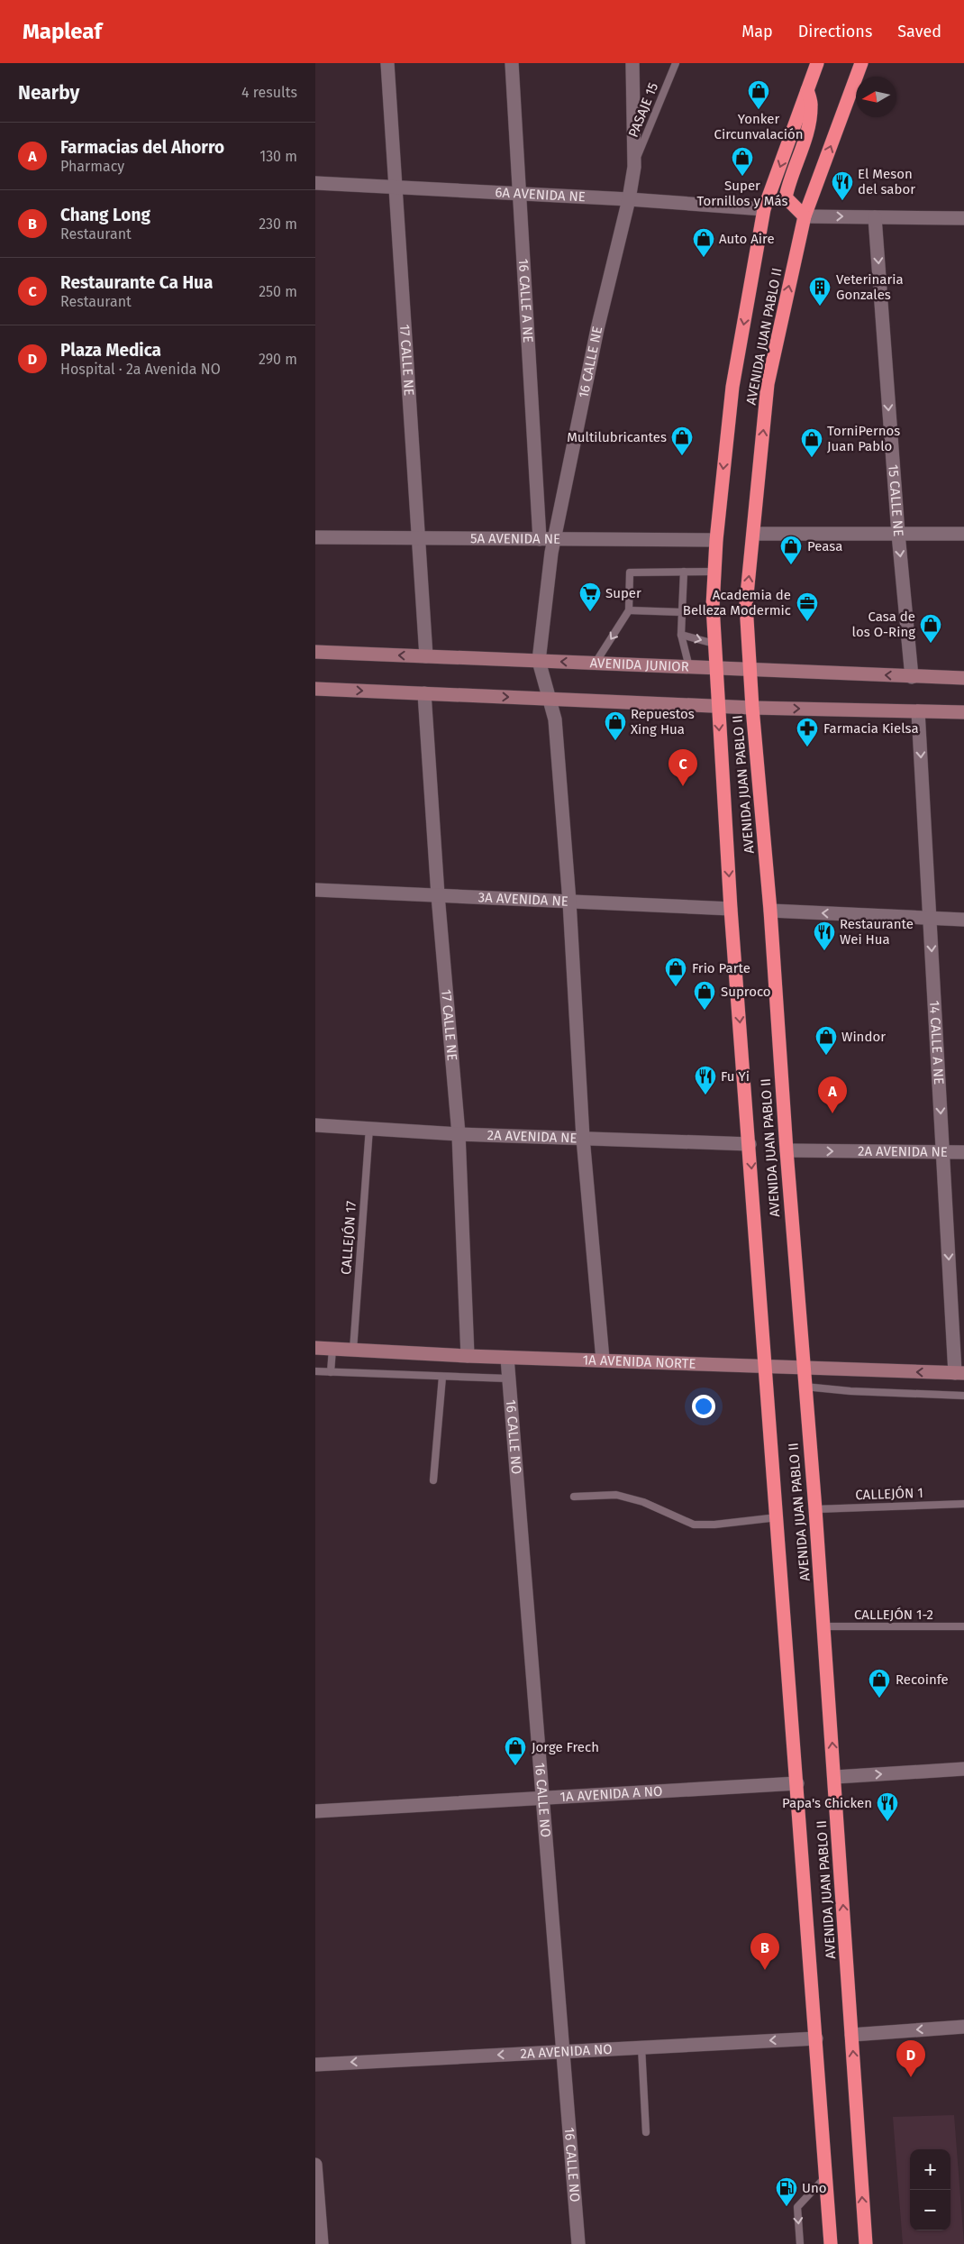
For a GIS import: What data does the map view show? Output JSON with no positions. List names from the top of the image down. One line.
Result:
{"streets":{"highway":["AVENIDA JUAN PABLO II"],"main road":["AVENIDA JUNIOR","1A AVENIDA NORTE"],"street":["6A AVENIDA NE","16 CALLE A NE","17 CALLE NE","16 CALLE NE","15 CALLE NE","5A AVENIDA NE","3A AVENIDA NE","14 CALLE A NE","2A AVENIDA NE","16 CALLE NO","1A AVENIDA A NO","2A AVENIDA NO"],"lane":["PASAJE 15","CALLEJÓN 17","CALLEJÓN 1","CALLEJÓN 1-2"]},"crossings":[["PASAJE 15","16 CALLE NE"],["6A AVENIDA NE","16 CALLE A NE"],["6A AVENIDA NE","AVENIDA JUAN PABLO II"],["6A AVENIDA NE","17 CALLE NE"],["6A AVENIDA NE","16 CALLE NE"],["16 CALLE A NE","5A AVENIDA NE"],["AVENIDA JUAN PABLO II","5A AVENIDA NE"],["AVENIDA JUAN PABLO II","AVENIDA JUNIOR"],["AVENIDA JUAN PABLO II","3A AVENIDA NE"],["AVENIDA JUAN PABLO II","2A AVENIDA NE"],["AVENIDA JUAN PABLO II","1A AVENIDA NORTE"],["AVENIDA JUAN PABLO II","CALLEJÓN 1"],["AVENIDA JUAN PABLO II","CALLEJÓN 1-2"],["AVENIDA JUAN PABLO II","1A AVENIDA A NO"],["AVENIDA JUAN PABLO II","2A AVENIDA NO"],["17 CALLE NE","5A AVENIDA NE"],["17 CALLE NE","AVENIDA JUNIOR"],["17 CALLE NE","3A AVENIDA NE"],["17 CALLE NE","2A AVENIDA NE"],["17 CALLE NE","1A AVENIDA NORTE"],["16 CALLE NE","5A AVENIDA NE"],["16 CALLE NE","AVENIDA JUNIOR"],["15 CALLE NE","AVENIDA JUNIOR"],["14 CALLE A NE","2A AVENIDA NE"],["14 CALLE A NE","1A AVENIDA NORTE"],["2A AVENIDA NE","CALLEJÓN 17"],["CALLEJÓN 17","1A AVENIDA NORTE"],["1A AVENIDA NORTE","16 CALLE NO"],["16 CALLE NO","1A AVENIDA A NO"],["16 CALLE NO","2A AVENIDA NO"]],"one_way":["15 CALLE NE","14 CALLE A NE","2A AVENIDA NO"],"places":{"shop":["Yonker Circunvalación","Super Tornillos y Más","Auto Aire","Multilubricantes","TorniPernos Juan Pablo","Peasa","Casa de los O-Ring","Repuestos Xing Hua","Frio Parte","Suproco","Windor","Recoinfe","Jorge Frech"],"restaurant":["El Meson del sabor","Restaurante Wei Hua","Fu Yi","Papa's Chicken"],"building":["Veterinaria Gonzales"],"supermarket":["Super"],"office":["Academia de Belleza Modermic"],"pharmacy":["Farmacia Kielsa"],"fuel station":["Uno"]},"north":"left","page":{"header":"Mapleaf","nav":["Map","Directions","Saved"],"heading":["Nearby","4 results"],"list":[{"mark":"A","name":"Farmacias del Ahorro","note":"Pharmacy","value":"130 m"},{"mark":"B","name":"Chang Long","note":"Restaurant","value":"230 m"},{"mark":"C","name":"Restaurante Ca Hua","note":"Restaurant","value":"250 m"},{"mark":"D","name":"Plaza Medica","note":"Hospital · 2a Avenida NO","value":"290 m"}],"pins":["C","A","B","D"],"map_buttons":["+","−"]}}
